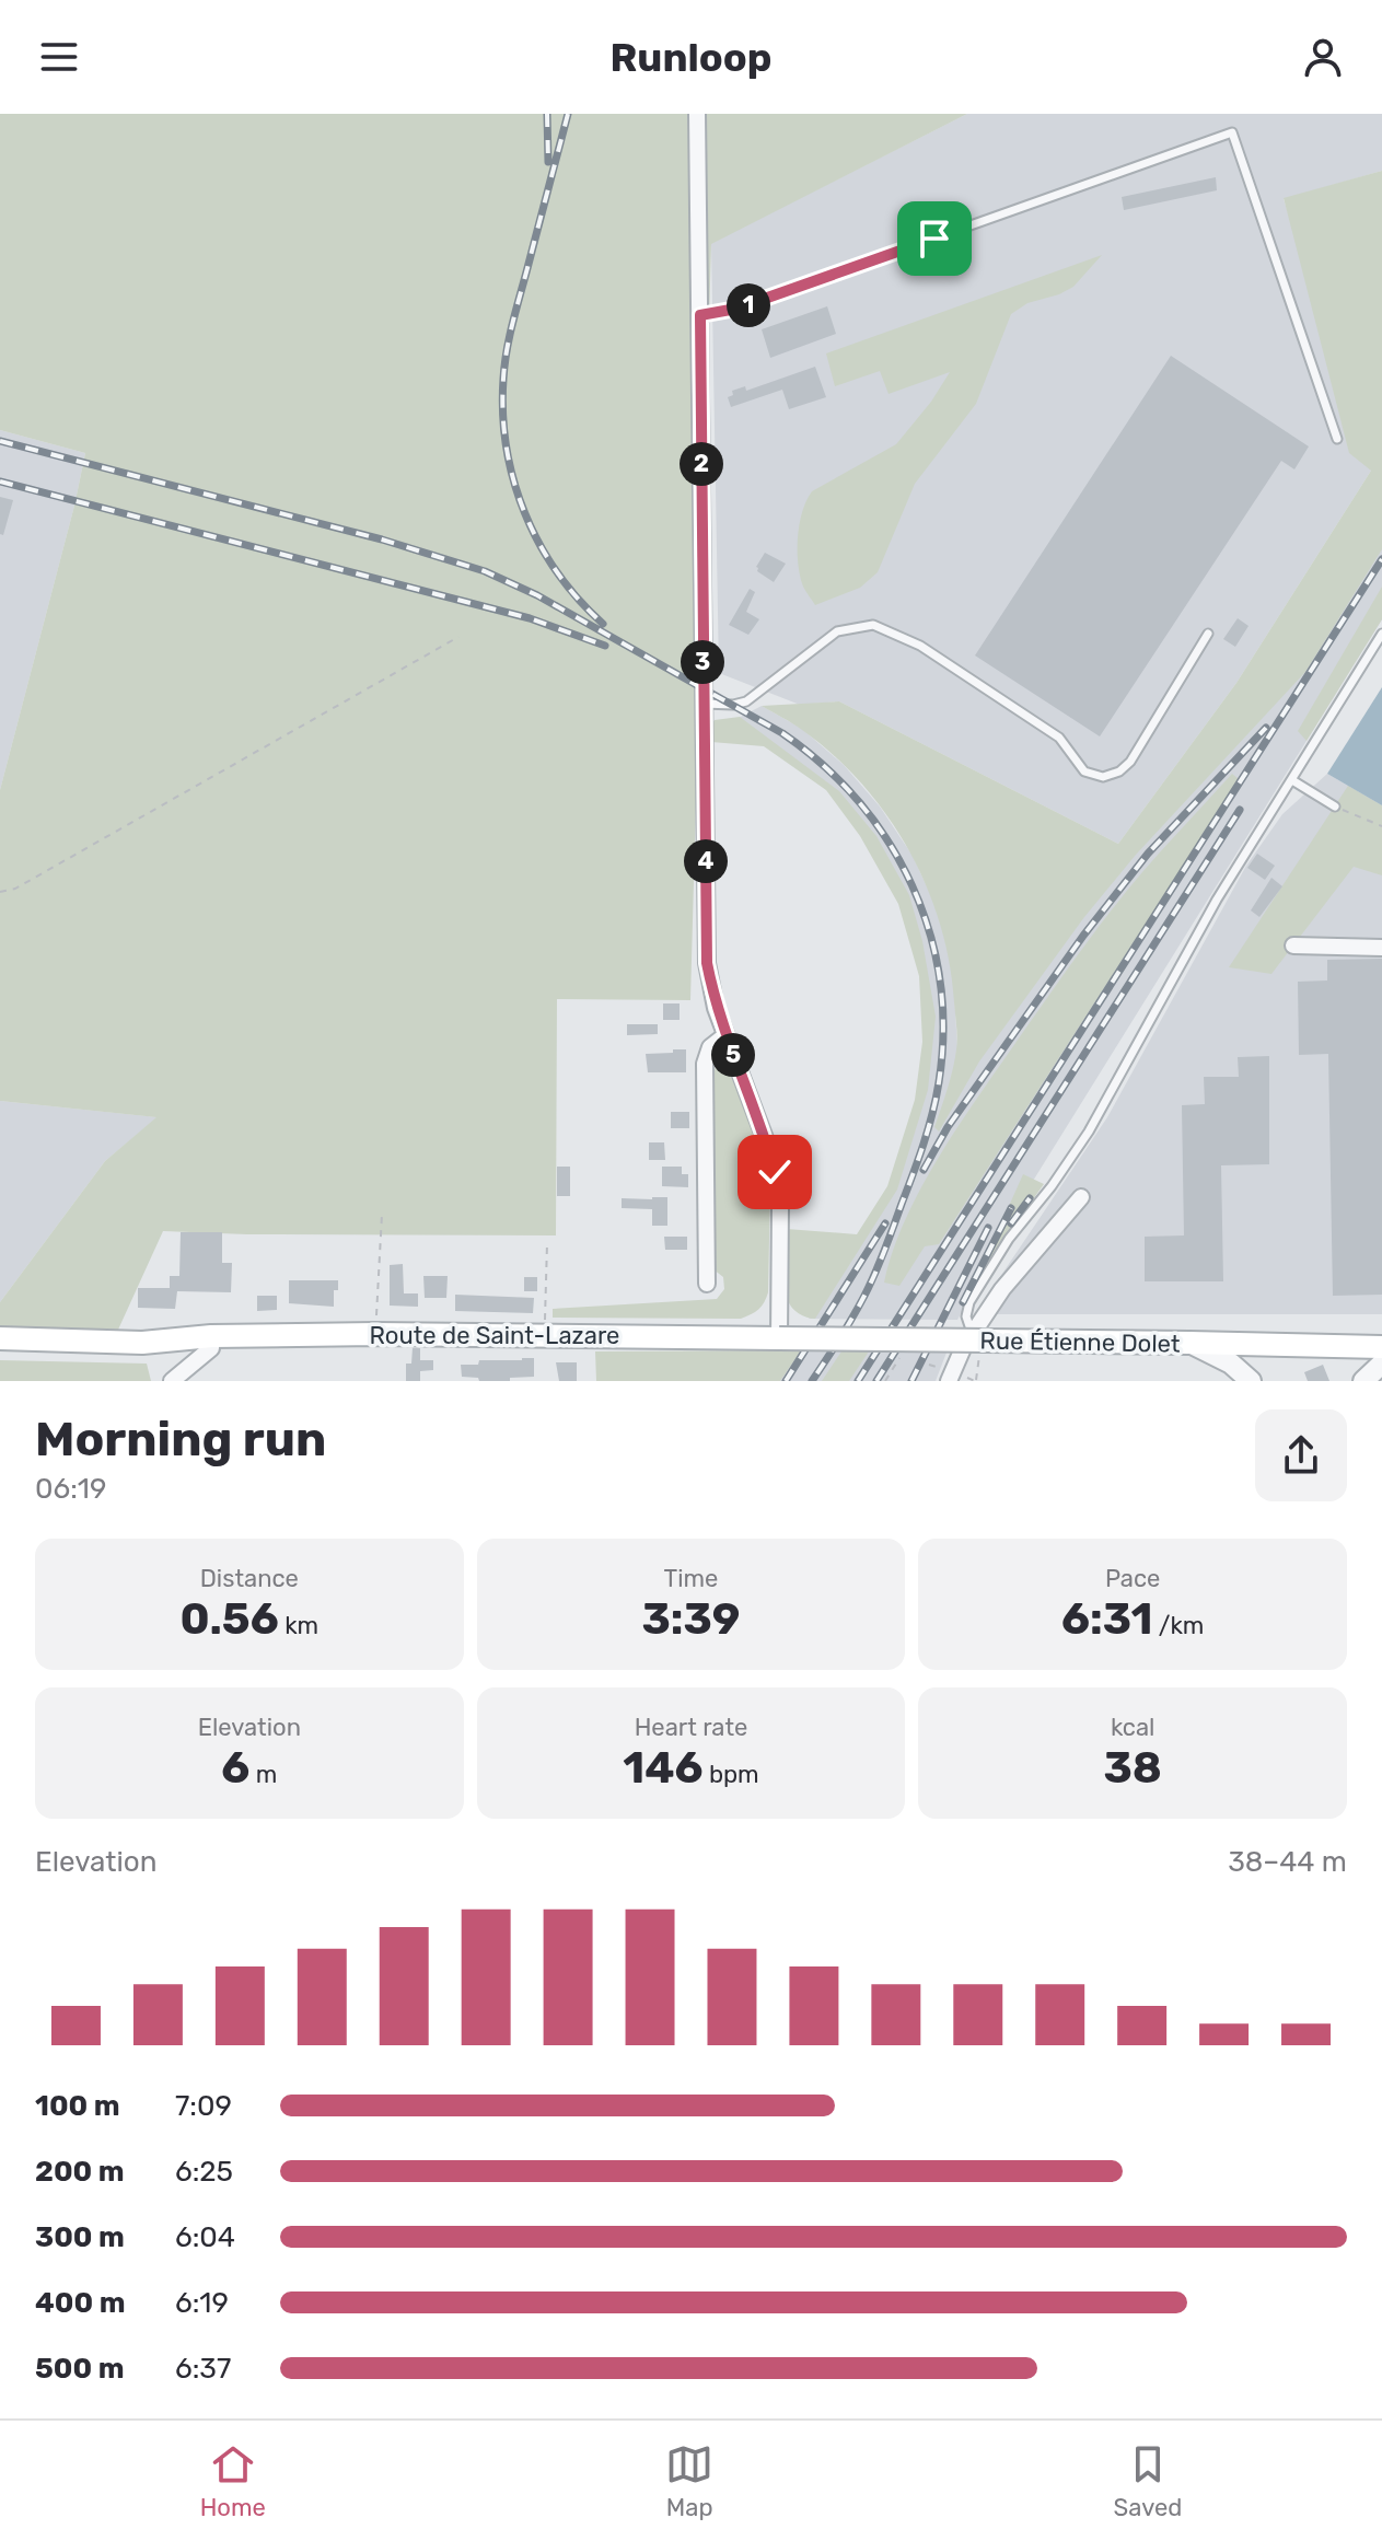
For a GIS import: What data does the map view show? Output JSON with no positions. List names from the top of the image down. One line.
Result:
{"streets":{"main road":["Route de Saint-Lazare","Rue Étienne Dolet"]},"crossings":[["Route de Saint-Lazare","Rue Étienne Dolet"]],"page":{"header":"Runloop","pins":["1","2","3","4","5"],"heading":["Morning run","06:19"],"stats":[["Distance","0.56 km"],["Time","3:39"],["Pace","6:31 /km"],["Elevation","6 m"],["Heart rate","146 bpm"],["kcal","38"]],"chart":["Elevation","38–44 m"],"list":[{"name":"100 m","note":"7:09"},{"name":"200 m","note":"6:25"},{"name":"300 m","note":"6:04"},{"name":"400 m","note":"6:19"},{"name":"500 m","note":"6:37"}],"tabs":["Home","Map","Saved"]}}
